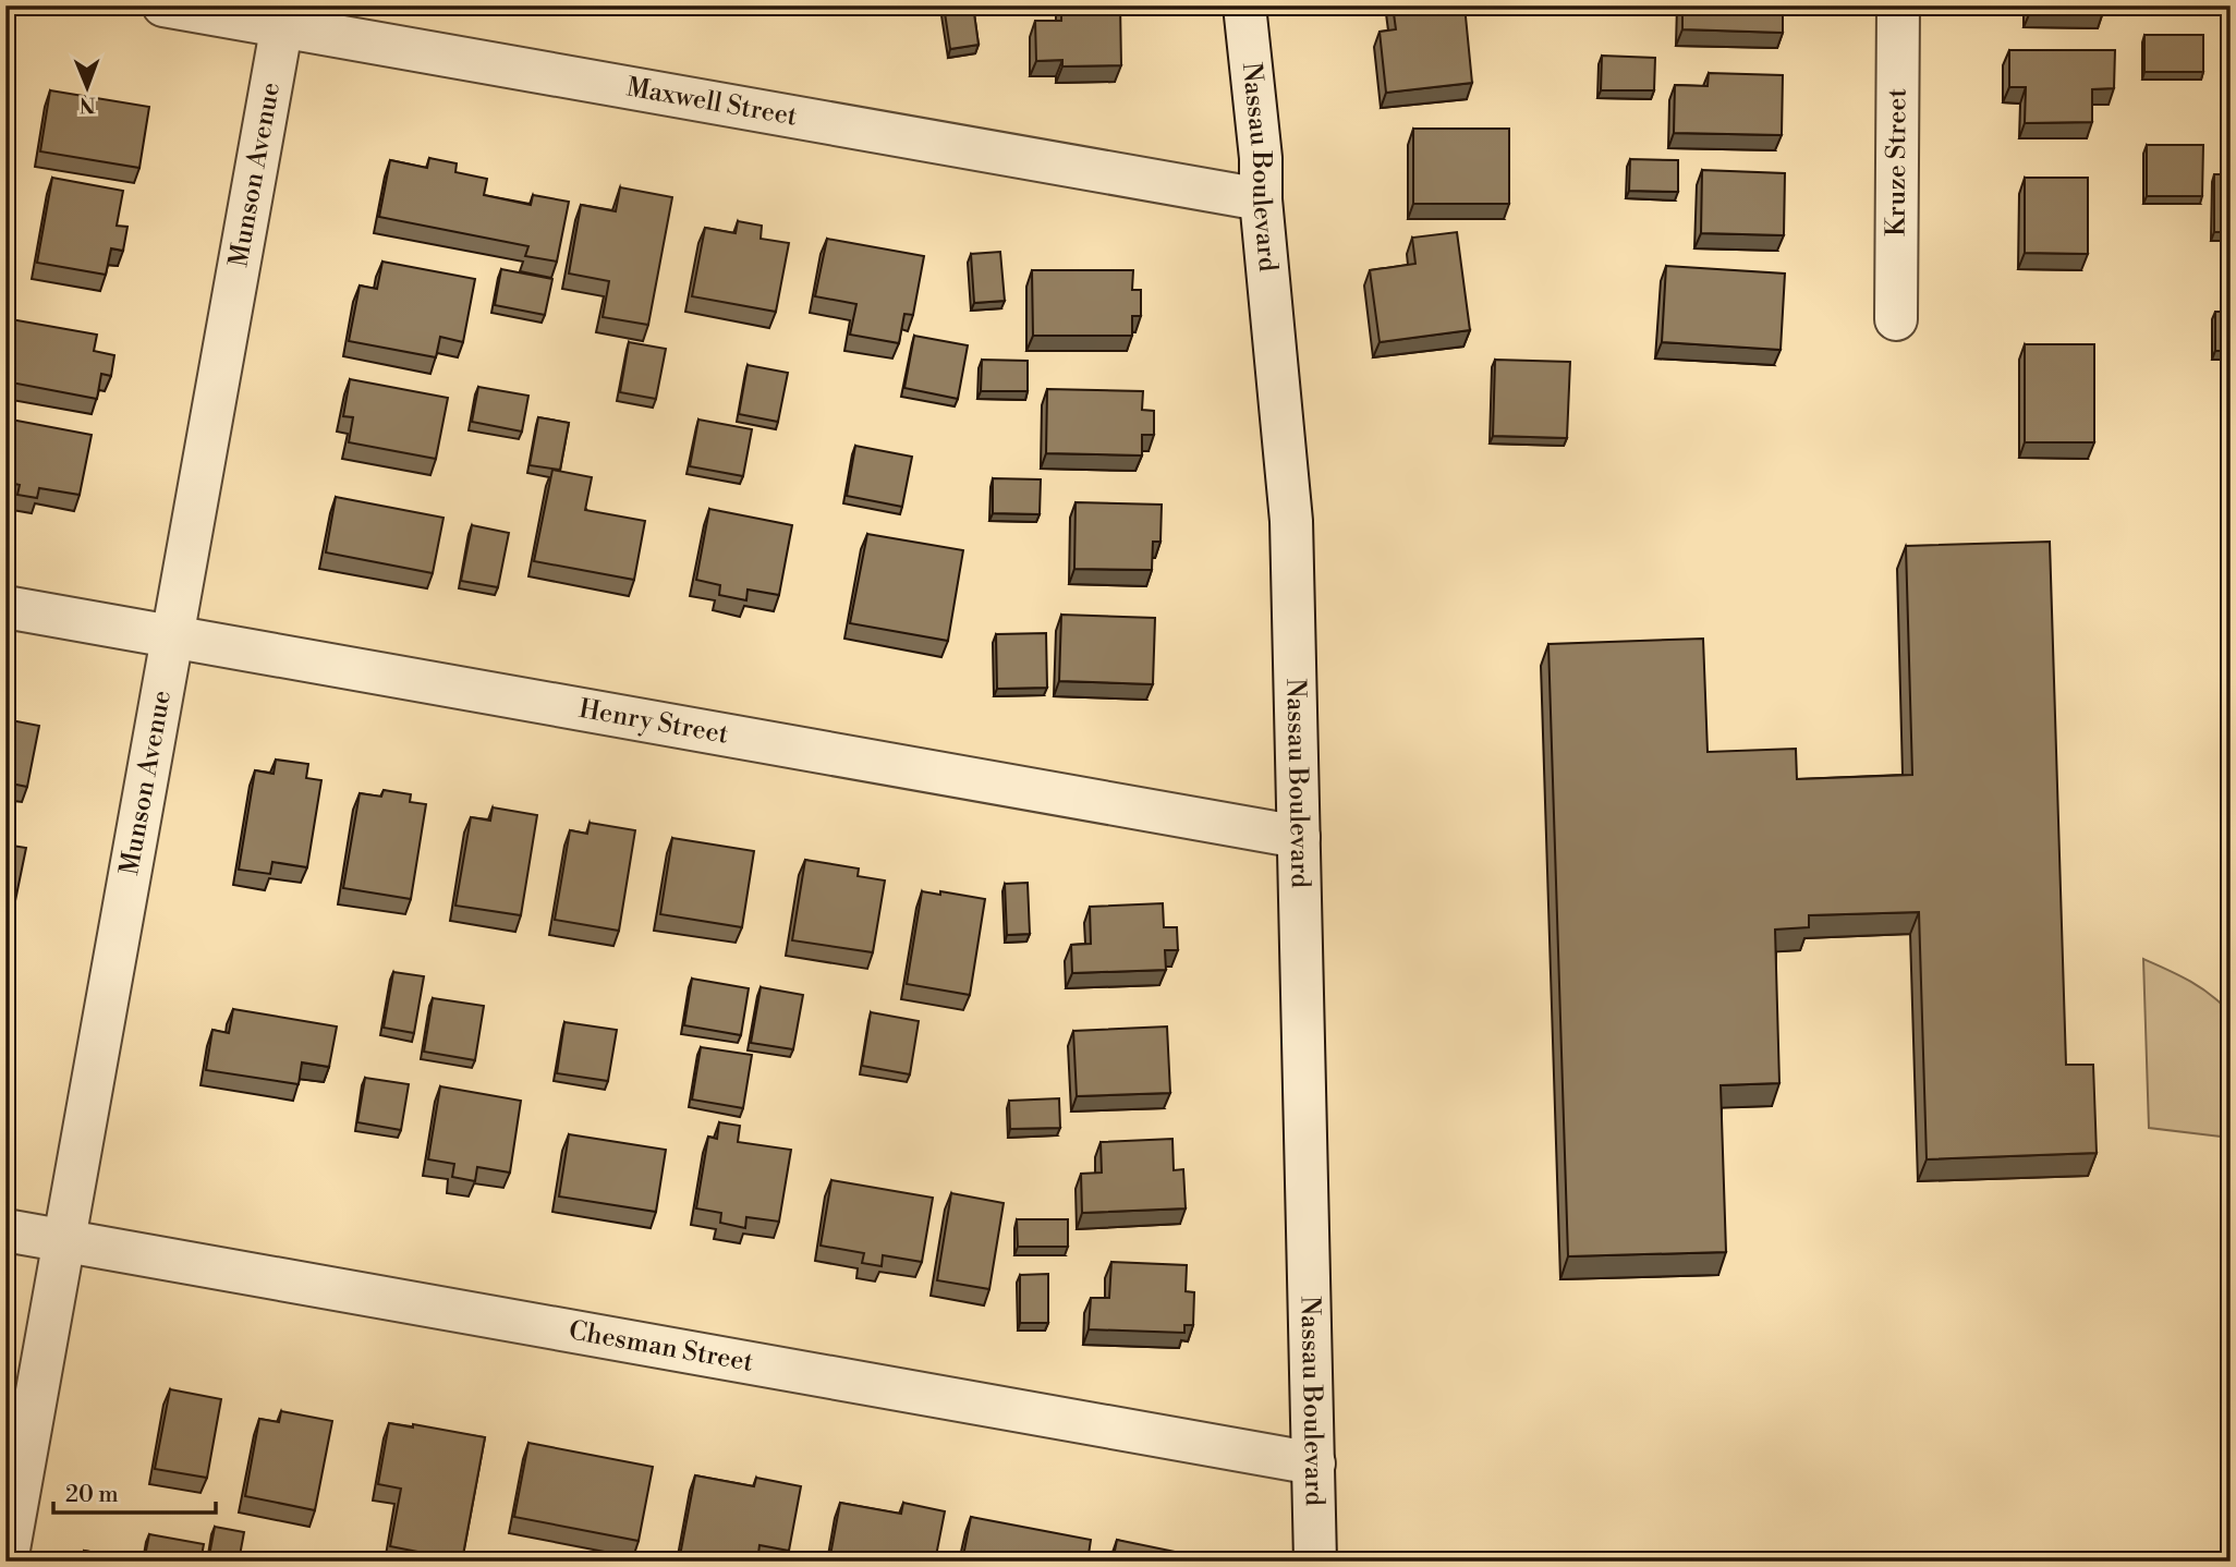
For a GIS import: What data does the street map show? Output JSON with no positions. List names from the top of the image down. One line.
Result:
{"streets":{"street":["Maxwell Street","Kruze Street","Nassau Boulevard","Munson Avenue","Henry Street","Chesman Street"]},"crossings":[["Maxwell Street","Nassau Boulevard"],["Maxwell Street","Munson Avenue"],["Nassau Boulevard","Henry Street"],["Nassau Boulevard","Chesman Street"],["Munson Avenue","Henry Street"],["Munson Avenue","Chesman Street"]],"scale_bar":"20 m","north":"bottom"}
